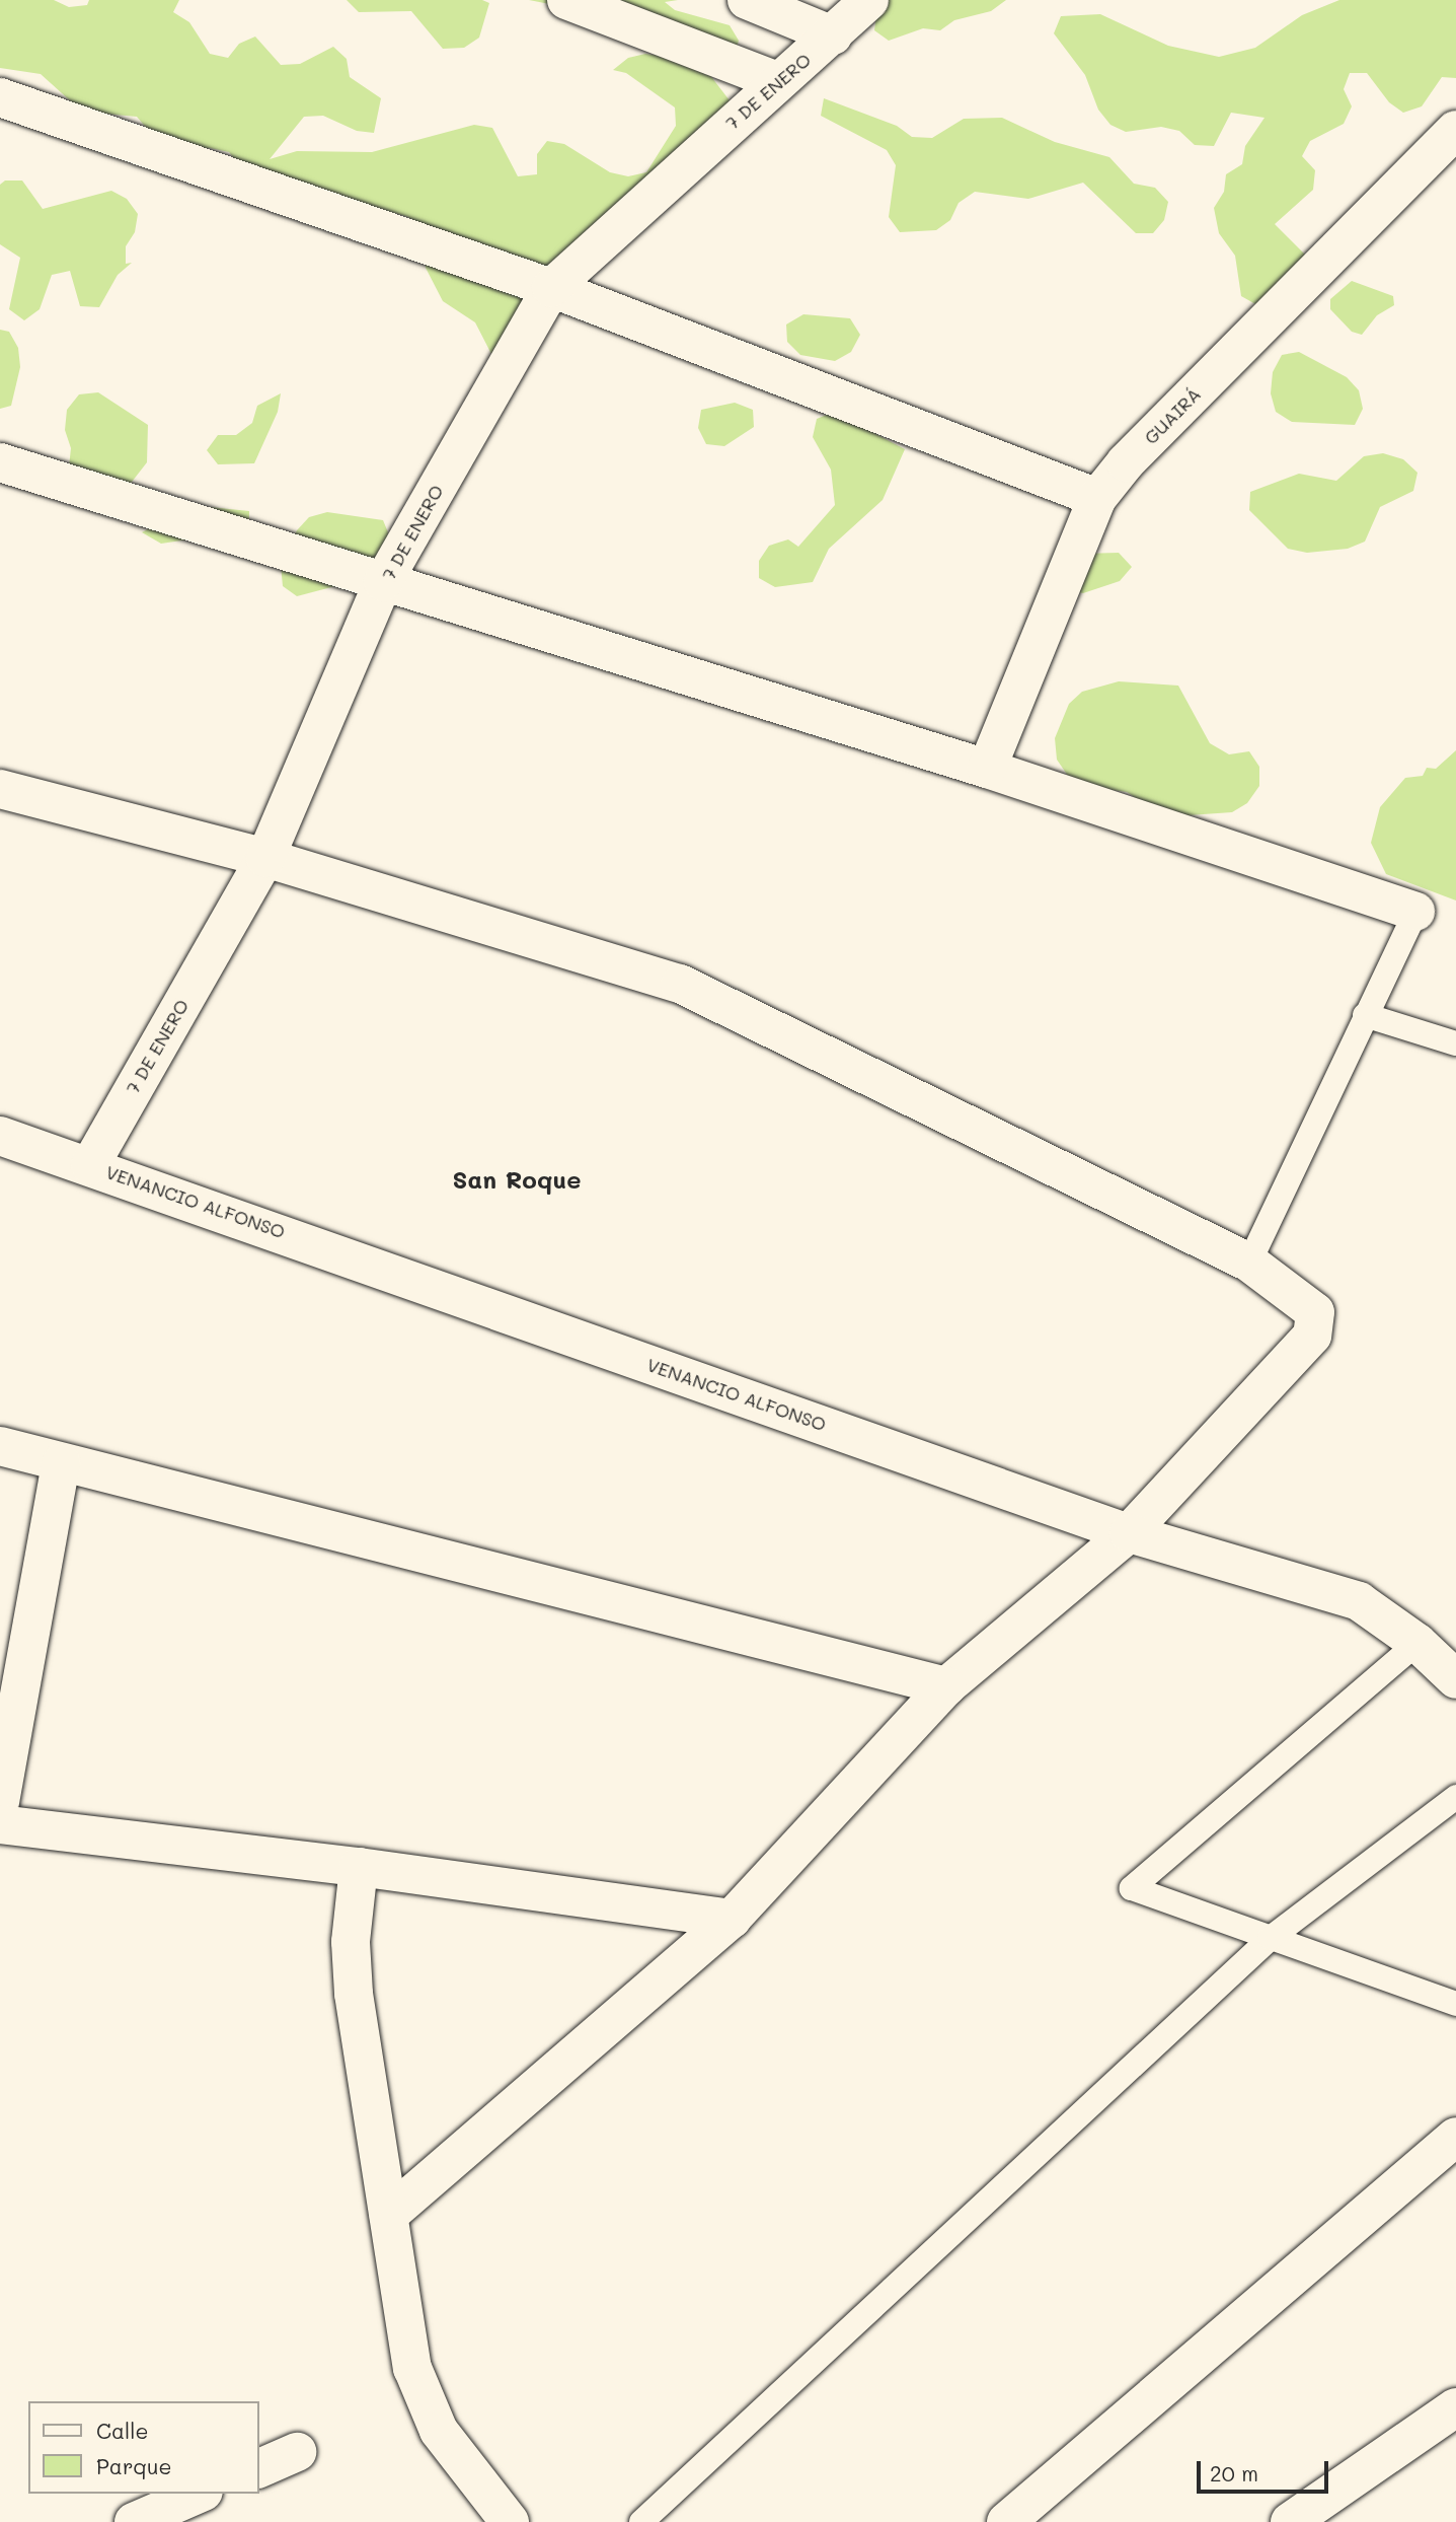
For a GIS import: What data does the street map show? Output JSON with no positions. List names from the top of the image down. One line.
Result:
{"streets":{"street":["7 DE ENERO","GUAIRÁ","VENANCIO ALFONSO"]},"crossings":[["7 DE ENERO","VENANCIO ALFONSO"]],"districts":["San Roque"],"legend":["Calle","Parque"],"scale_bar":"20 m"}
